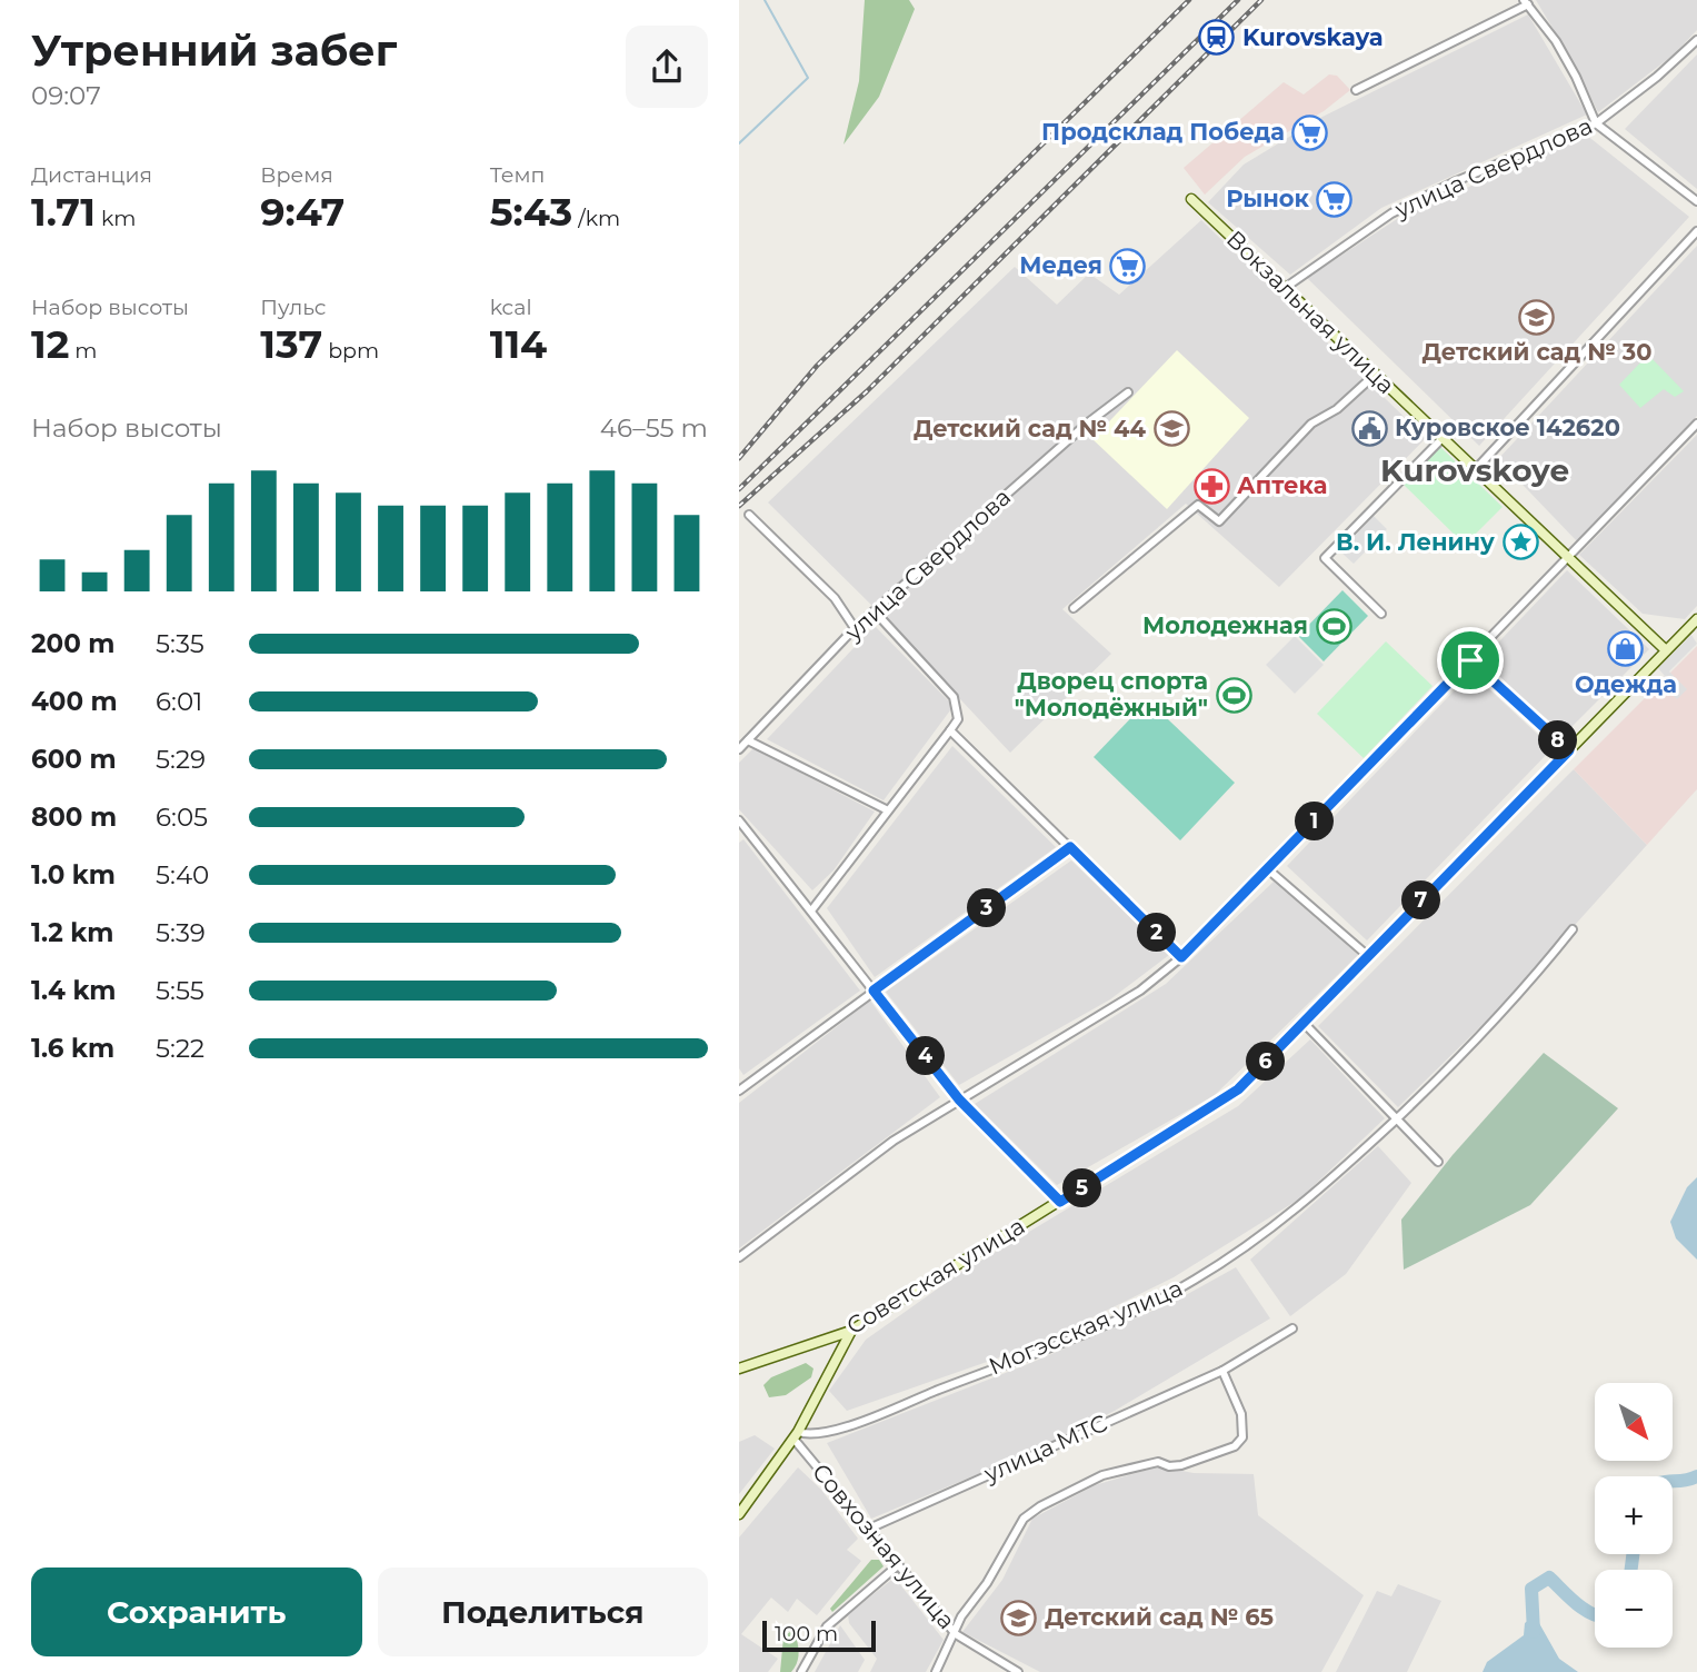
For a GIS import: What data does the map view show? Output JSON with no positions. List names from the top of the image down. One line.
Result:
{"streets":{"street":["улица Свердлова","Вокзальная улица","Советская улица","Могэсская улица","улица МТС","Совхозная улица"]},"crossings":[["улица Свердлова","Вокзальная улица"],["Вокзальная улица","Советская улица"],["Могэсская улица","Совхозная улица"],["улица МТС","Совхозная улица"]],"districts":["Kurovskoye"],"places":{"station":["Kurovskaya"],"supermarket":["Продсклад Победа","Рынок","Медея"],"school or university":["Детский сад № 30","Детский сад № 44","Детский сад № 65"],"public building":["Куровское 142620"],"pharmacy":["Аптека"],"place":["В. И. Ленину"],"sports":["Молодежная","Дворец спорта \"Молодёжный\""],"shop":["Одежда"]},"scale_bar":"100 m","north":"bottom right","page":{"heading":["Утренний забег","09:07"],"stats":[["Дистанция","1.71 km"],["Время","9:47"],["Темп","5:43 /km"],["Набор высоты","12 m"],["Пульс","137 bpm"],["kcal","114"]],"chart":["Набор высоты","46–55 m"],"list":[{"name":"200 m","note":"5:35"},{"name":"400 m","note":"6:01"},{"name":"600 m","note":"5:29"},{"name":"800 m","note":"6:05"},{"name":"1.0 km","note":"5:40"},{"name":"1.2 km","note":"5:39"},{"name":"1.4 km","note":"5:55"},{"name":"1.6 km","note":"5:22"}],"pins":["8","1","7","3","2","4","6","5"],"map_buttons":["+","−"],"buttons":["Сохранить","Поделиться"],"scale":"100 m"}}
